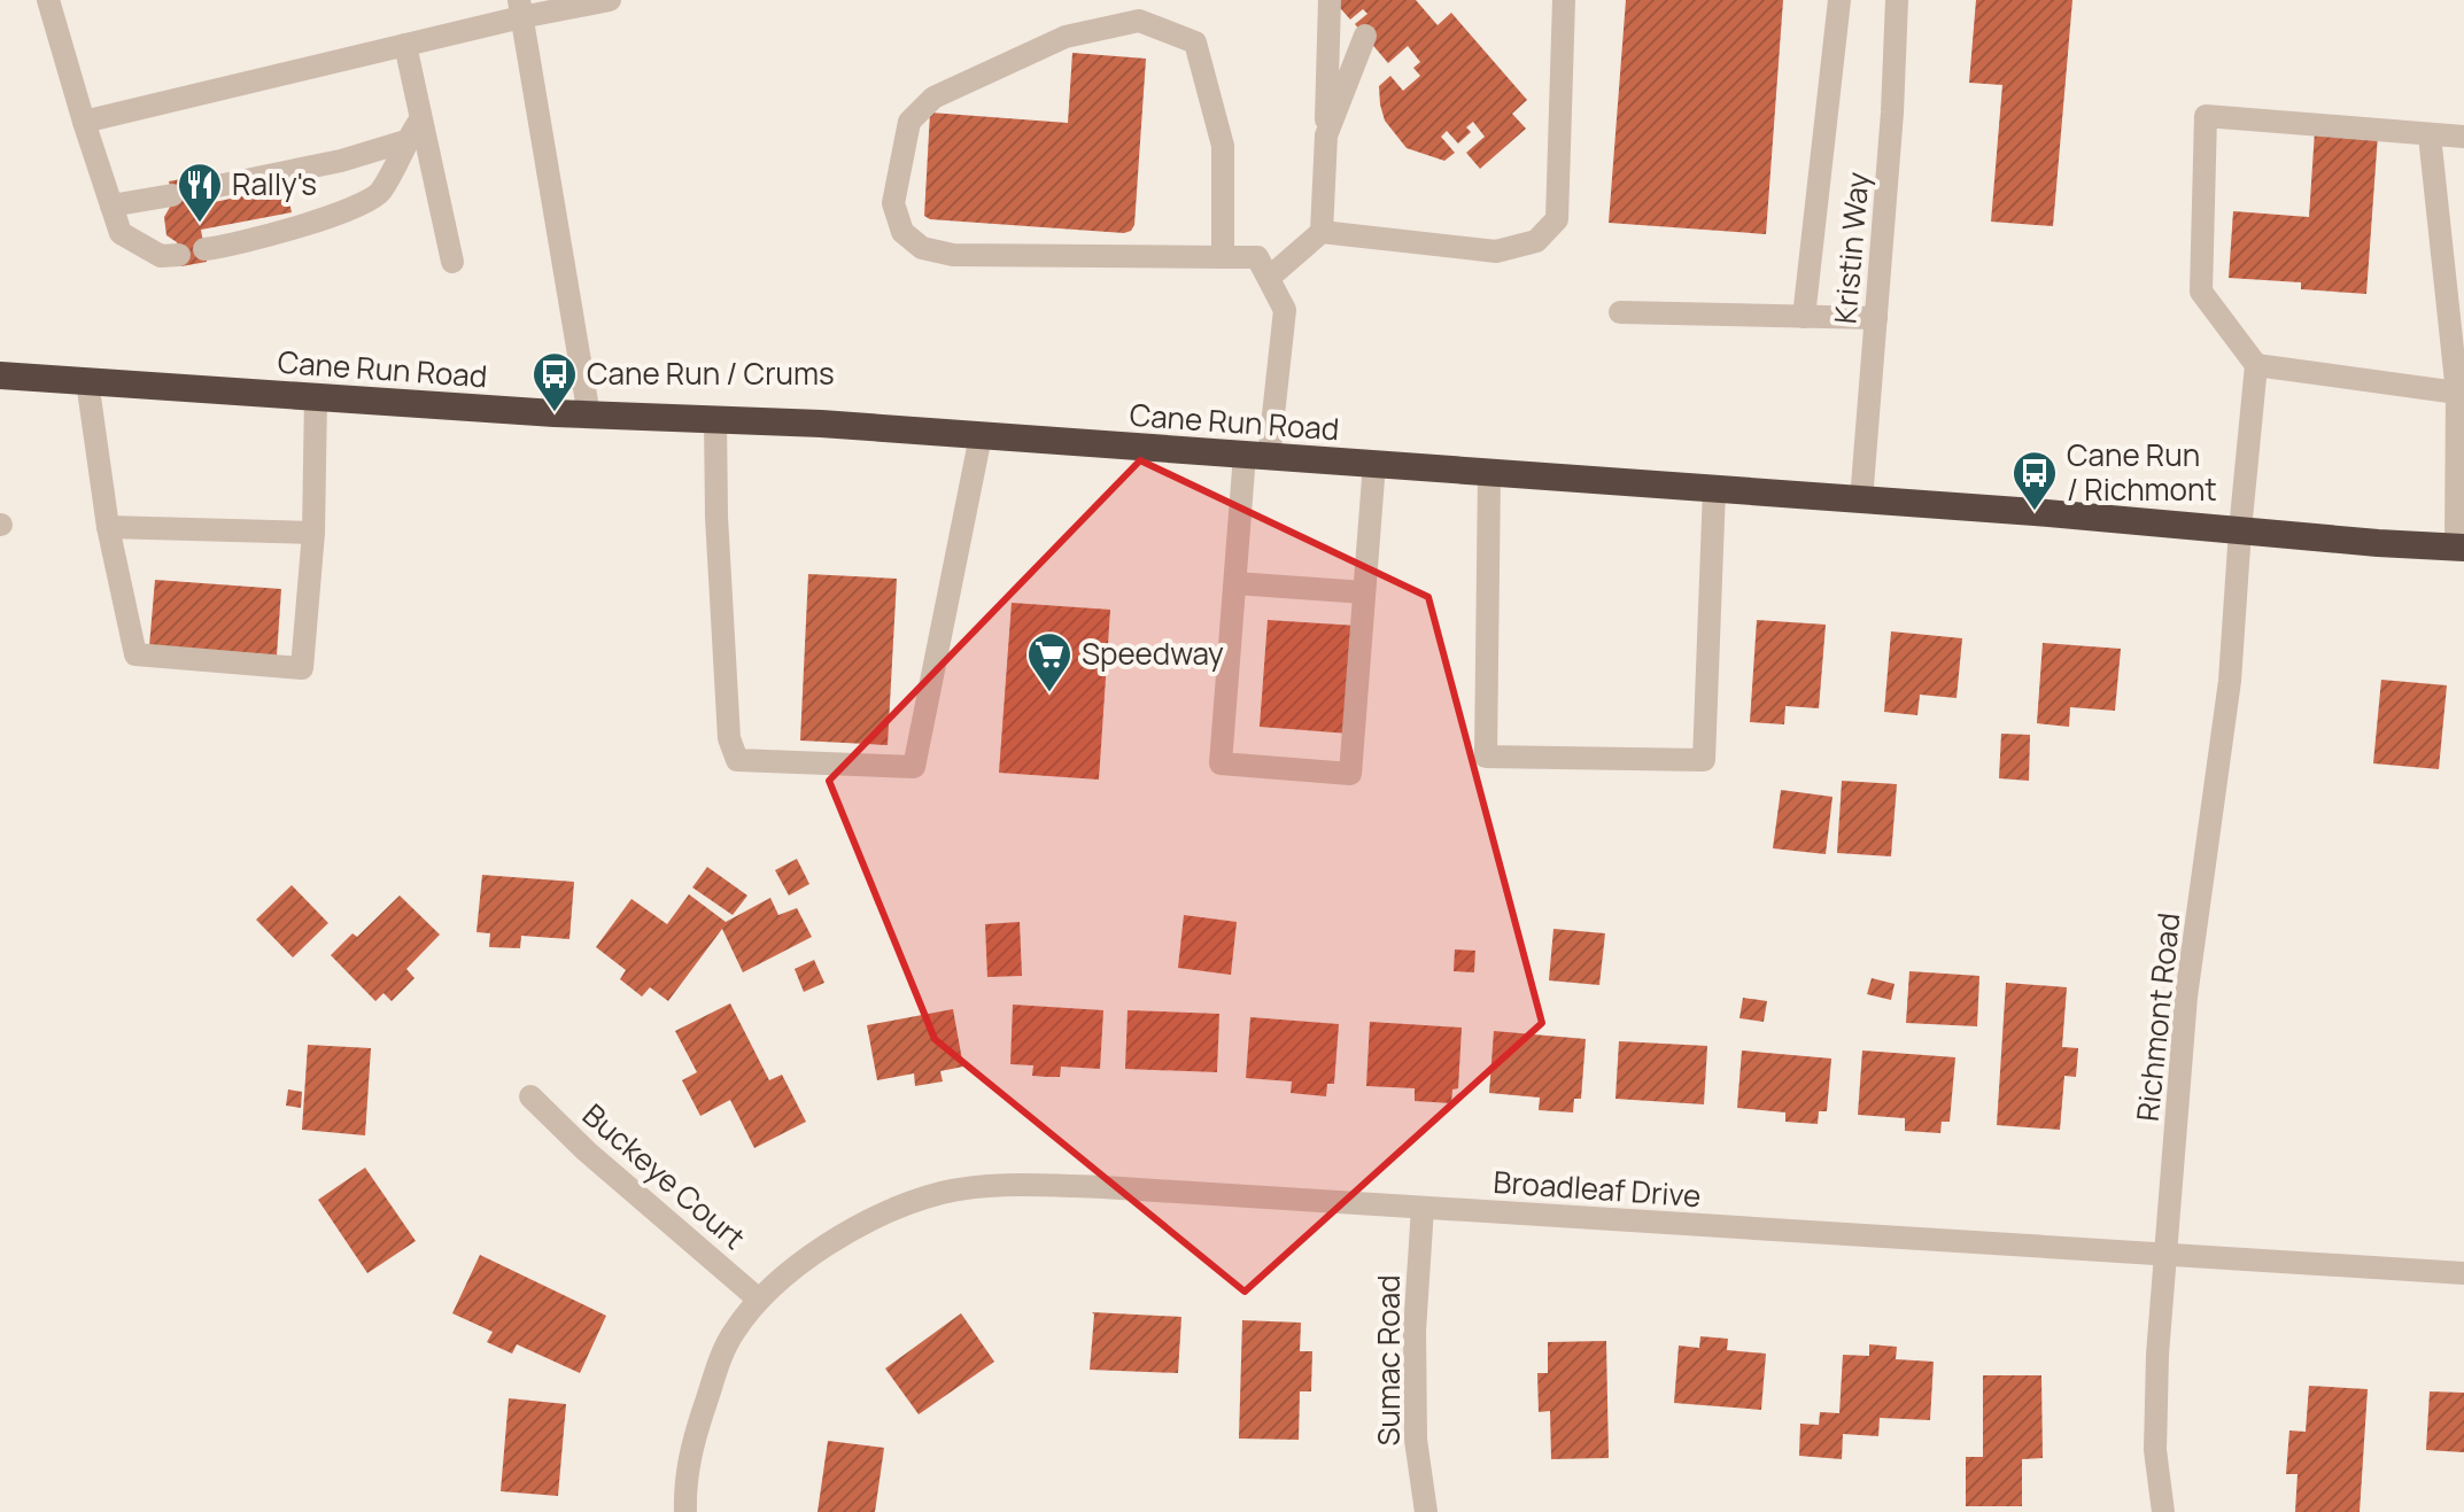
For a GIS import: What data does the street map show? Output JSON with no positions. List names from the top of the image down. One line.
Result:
{"streets":{"highway":["Cane Run Road"],"street":["Kristin Way","Richmont Road","Buckeye Court","Broadleaf Drive","Sumac Road"]},"crossings":[["Kristin Way","Cane Run Road"],["Cane Run Road","Richmont Road"],["Richmont Road","Broadleaf Drive"],["Buckeye Court","Broadleaf Drive"],["Broadleaf Drive","Sumac Road"]],"places":{"restaurant":["Rally's"],"bus stop":["Cane Run / Crums","Cane Run / Richmont"],"supermarket":["Speedway"]}}
